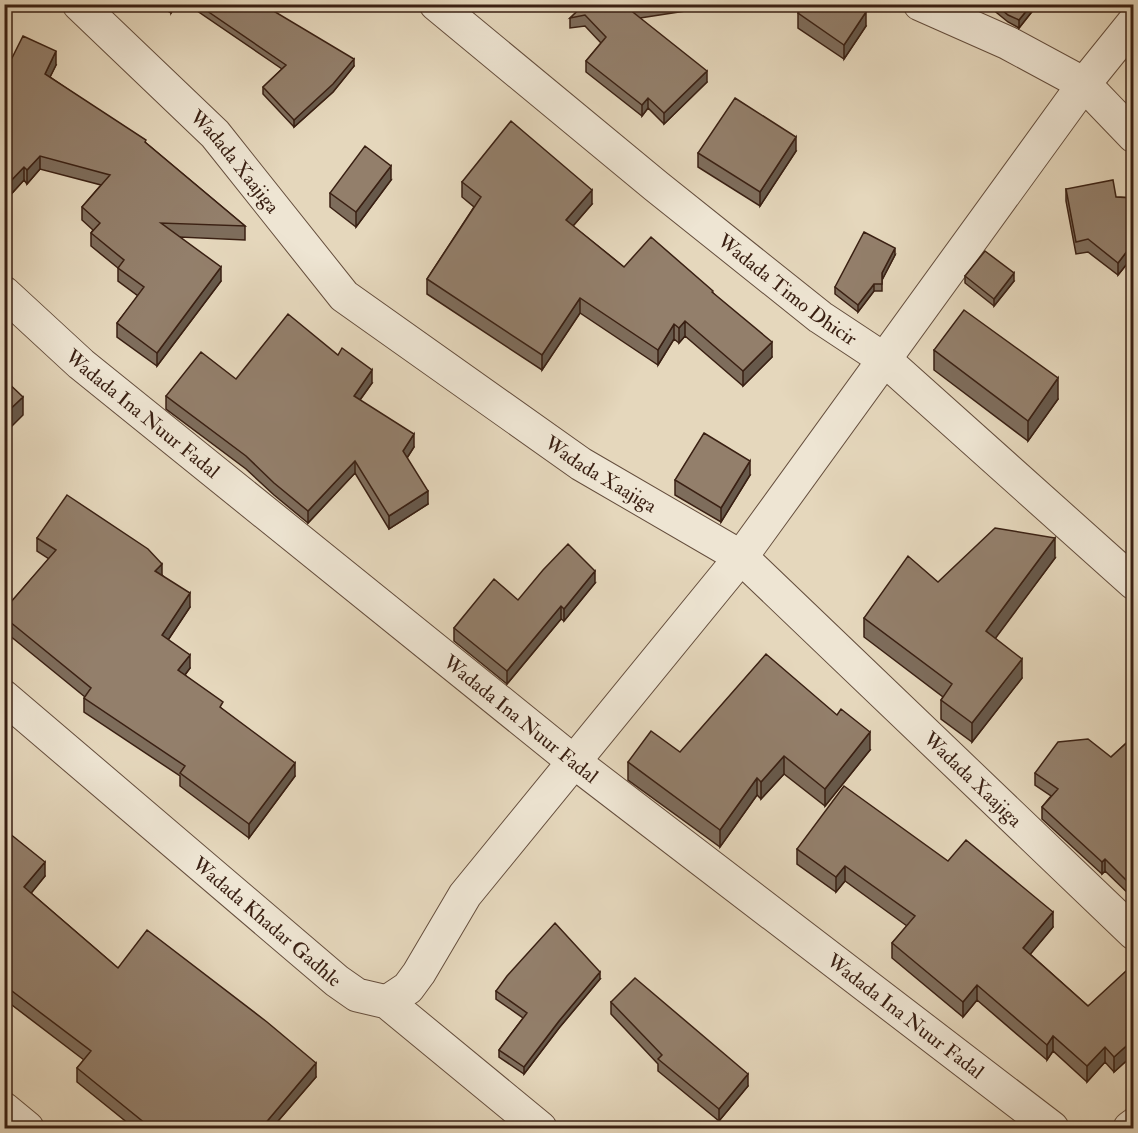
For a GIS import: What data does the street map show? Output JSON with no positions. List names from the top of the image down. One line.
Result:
{"streets":{"street":["Wadada Xaajiga","Wadada Timo Dhicir","Wadada Ina Nuur Fadal","Wadada Khadar Gadhle"]}}
